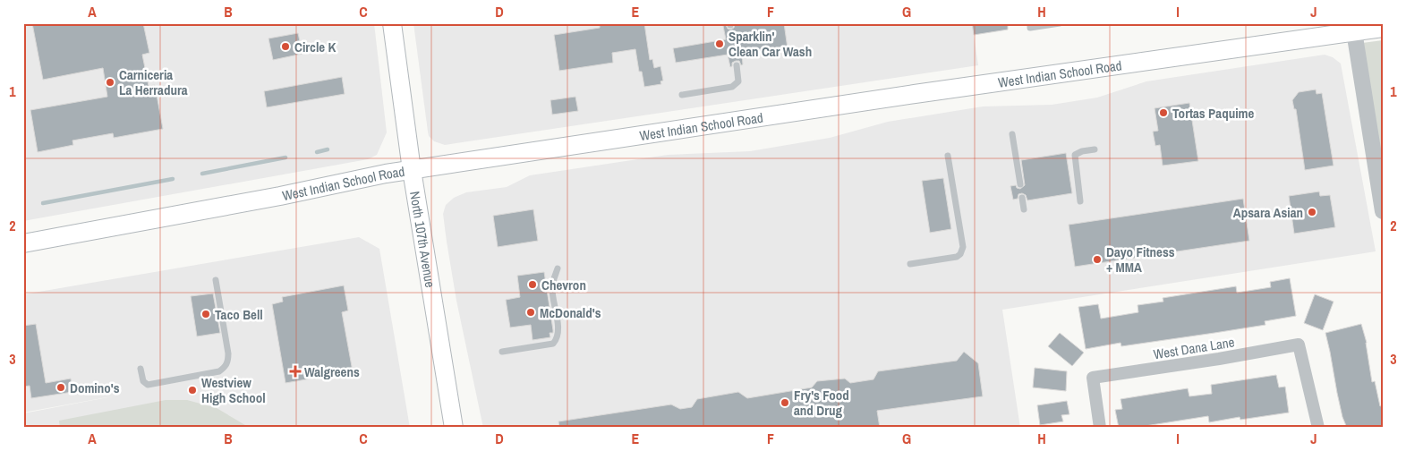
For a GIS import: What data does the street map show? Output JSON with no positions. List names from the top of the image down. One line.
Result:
{"streets":{"main road":["West Indian School Road","North 107th Avenue"],"street":["West Dana Lane"]},"crossings":[["West Indian School Road","North 107th Avenue"]],"places":{"other":["Sparklin' Clean Car Wash","Circle K","Carniceria La Herradura","Tortas Paquime","Apsara Asian","Dayo Fitness + MMA","Chevron","McDonald's","Taco Bell","Domino's","Westview High School","Fry's Food and Drug"],"health":["Walgreens"]},"grid":{"columns":["A","B","C","D","E","F","G","H","I","J"],"rows":["1","2","3"]}}
